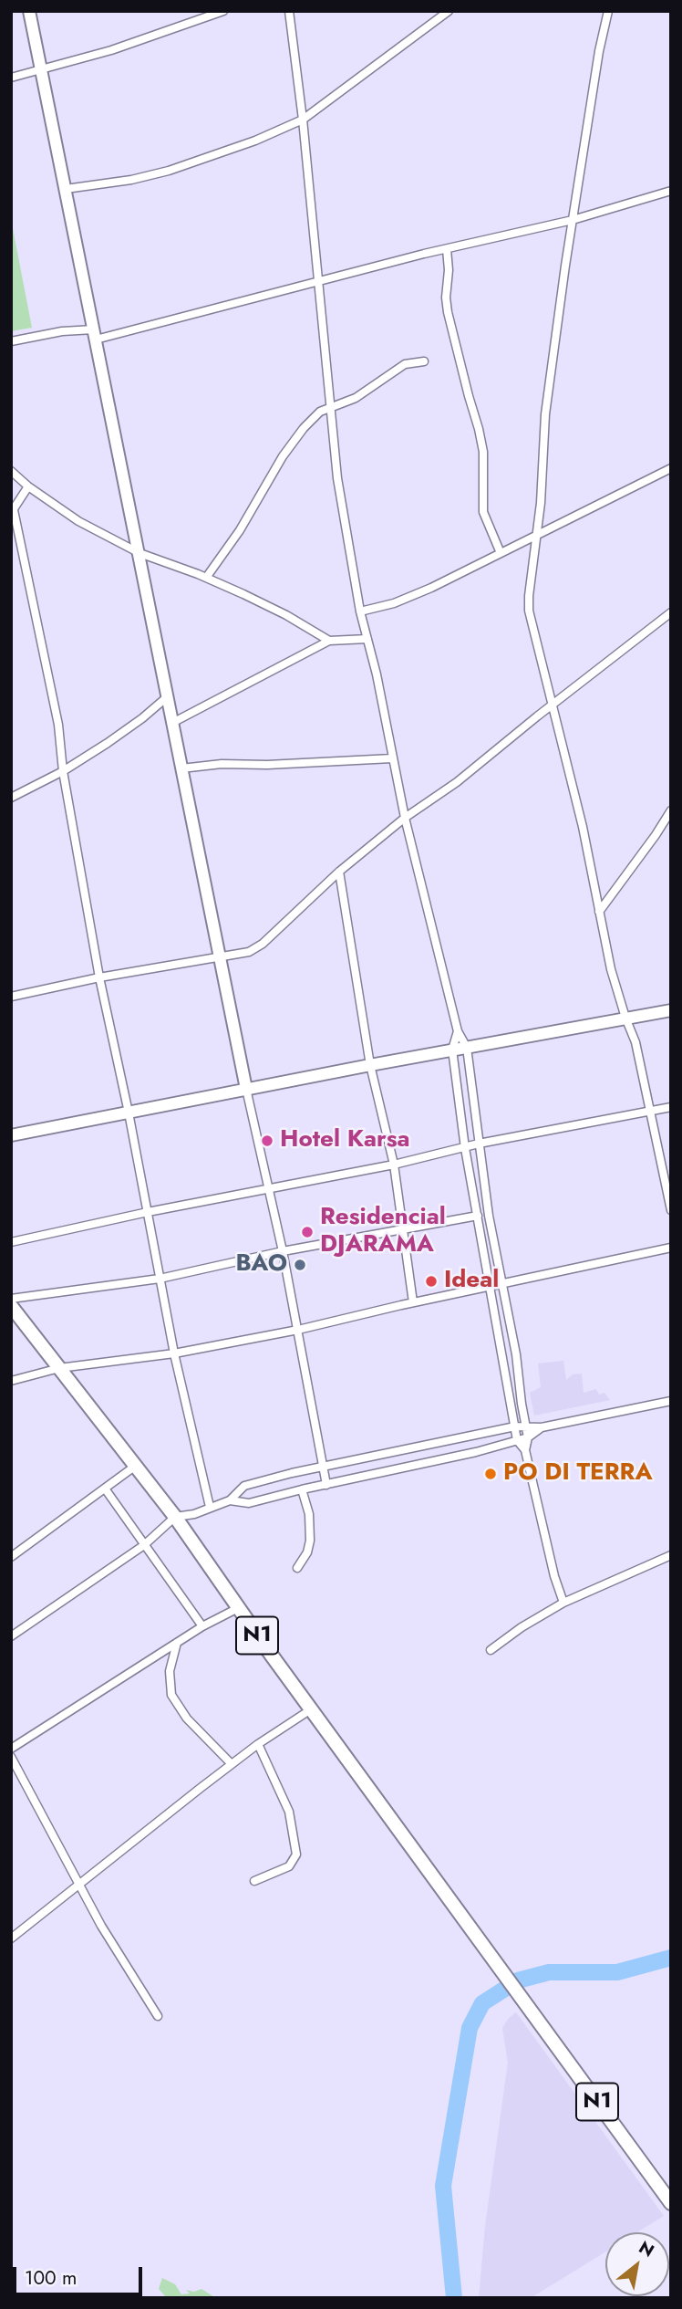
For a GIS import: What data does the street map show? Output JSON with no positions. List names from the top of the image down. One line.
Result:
{"streets":{"main road":["N1"]},"places":["Hotel Karsa","Residencial DJARAMA","BAO","Ideal","PO DI TERRA"],"scale_bar":"100 m","north":"top right"}
